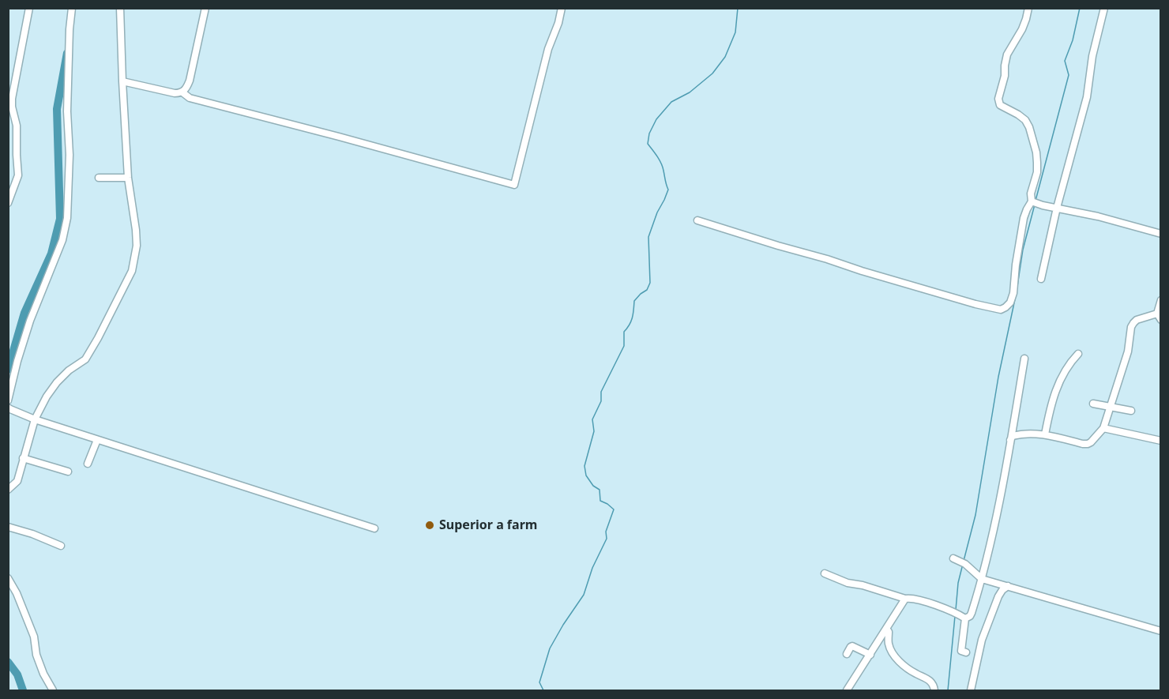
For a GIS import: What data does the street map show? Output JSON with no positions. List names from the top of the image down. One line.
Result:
{"places":["Superior a farm"]}
